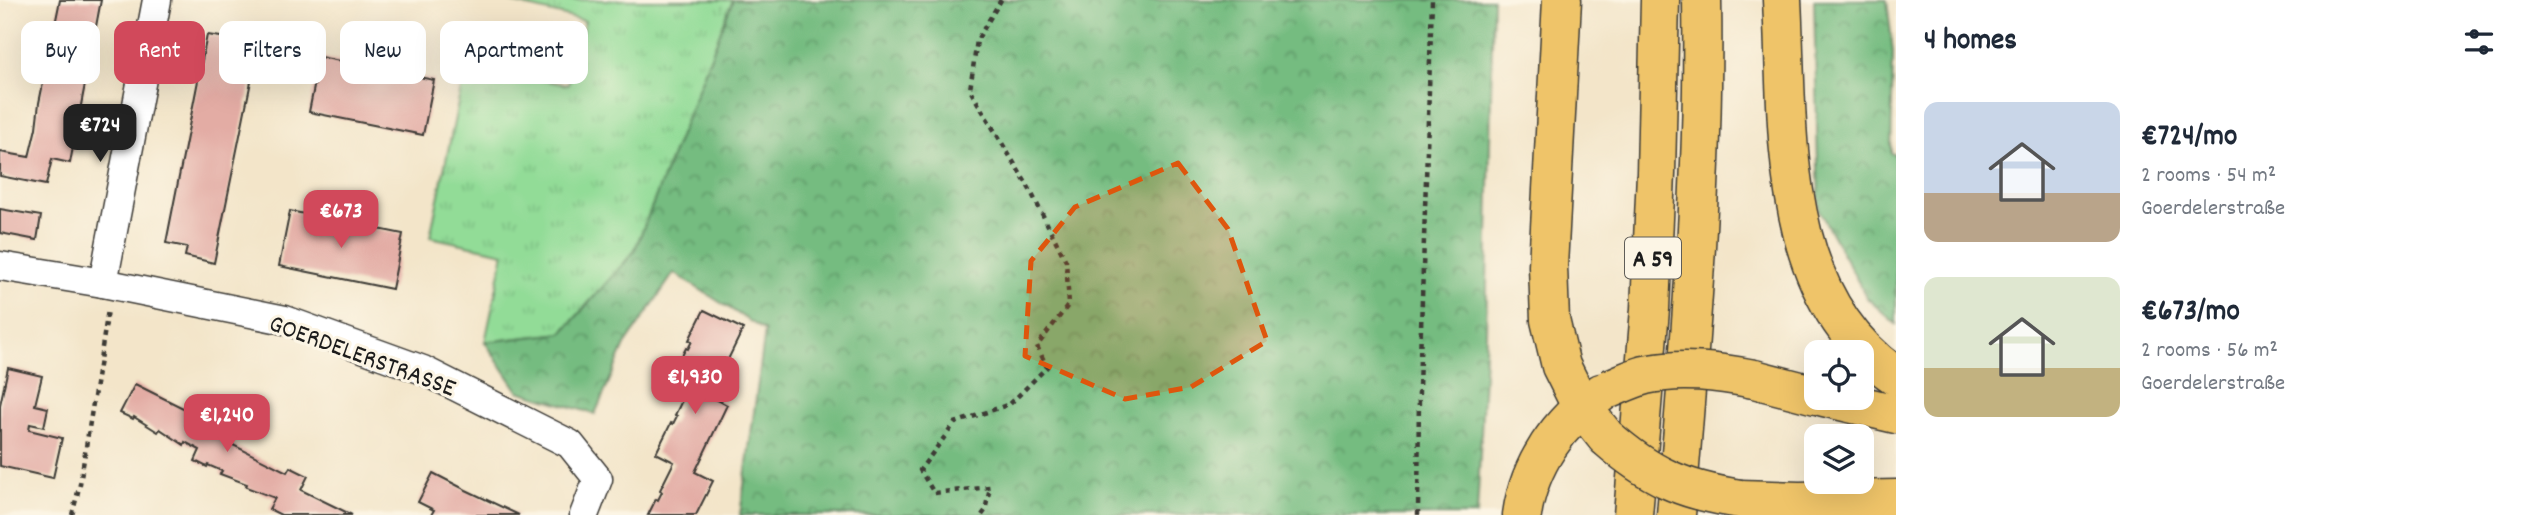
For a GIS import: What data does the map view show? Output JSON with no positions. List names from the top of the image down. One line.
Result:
{"streets":{"highway":["A 59"],"street":["GOERDELERSTRASSE"]},"page":{"heading":"4 homes","chip":["Buy","Rent","Filters","New","Apartment"],"list":[{"name":"€724/mo","note":"2 rooms · 54 m² · Goerdelerstraße"},{"name":"€673/mo","note":"2 rooms · 56 m² · Goerdelerstraße"}],"price":["€724","€673","€1,930","€1,240"]}}
